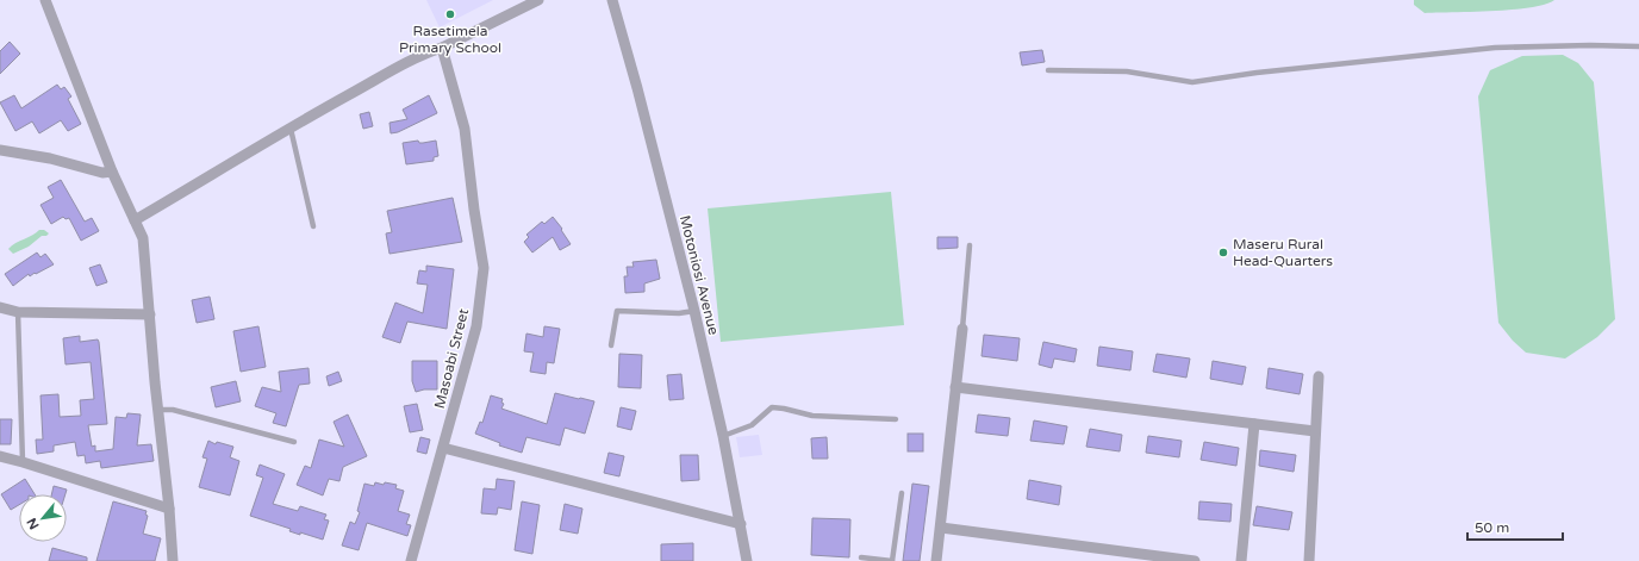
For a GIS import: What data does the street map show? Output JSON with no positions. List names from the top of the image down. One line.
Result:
{"streets":{"street":["Motoniosi Avenue","Masoabi Street"]},"places":["Rasetimela Primary School","Maseru Rural Head-Quarters"],"scale_bar":"50 m","north":"bottom left"}
